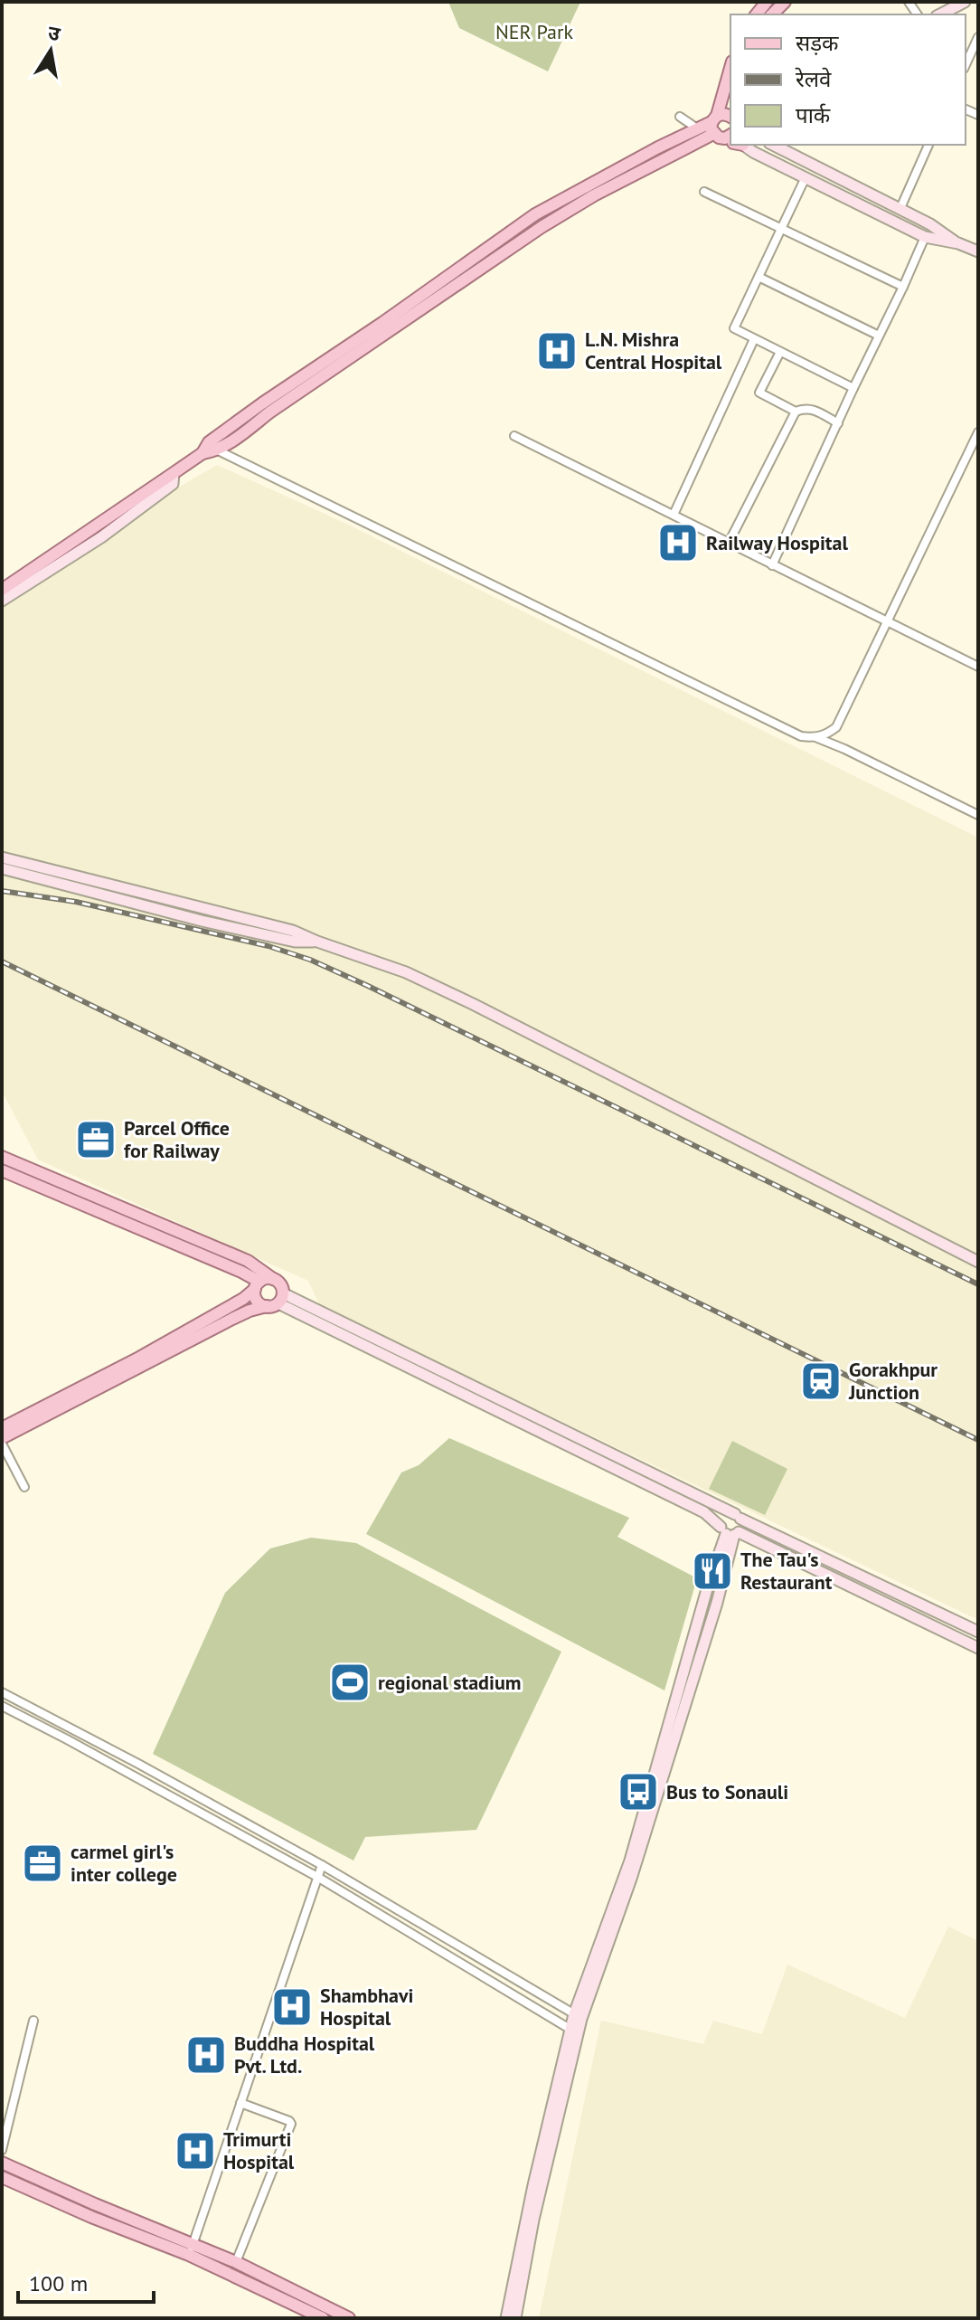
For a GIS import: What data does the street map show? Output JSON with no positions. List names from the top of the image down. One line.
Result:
{"parks":["NER Park"],"places":{"hospital":["L.N. Mishra Central Hospital","Railway Hospital","Shambhavi Hospital","Buddha Hospital Pvt. Ltd.","Trimurti Hospital"],"office":["Parcel Office for Railway","carmel girl's inter college"],"station":["Gorakhpur Junction"],"restaurant":["The Tau's Restaurant"],"sports":["regional stadium"],"bus stop":["Bus to Sonauli"]},"legend":["सड़क","रेलवे","पार्क"],"scale_bar":"100 m","north":"top"}
